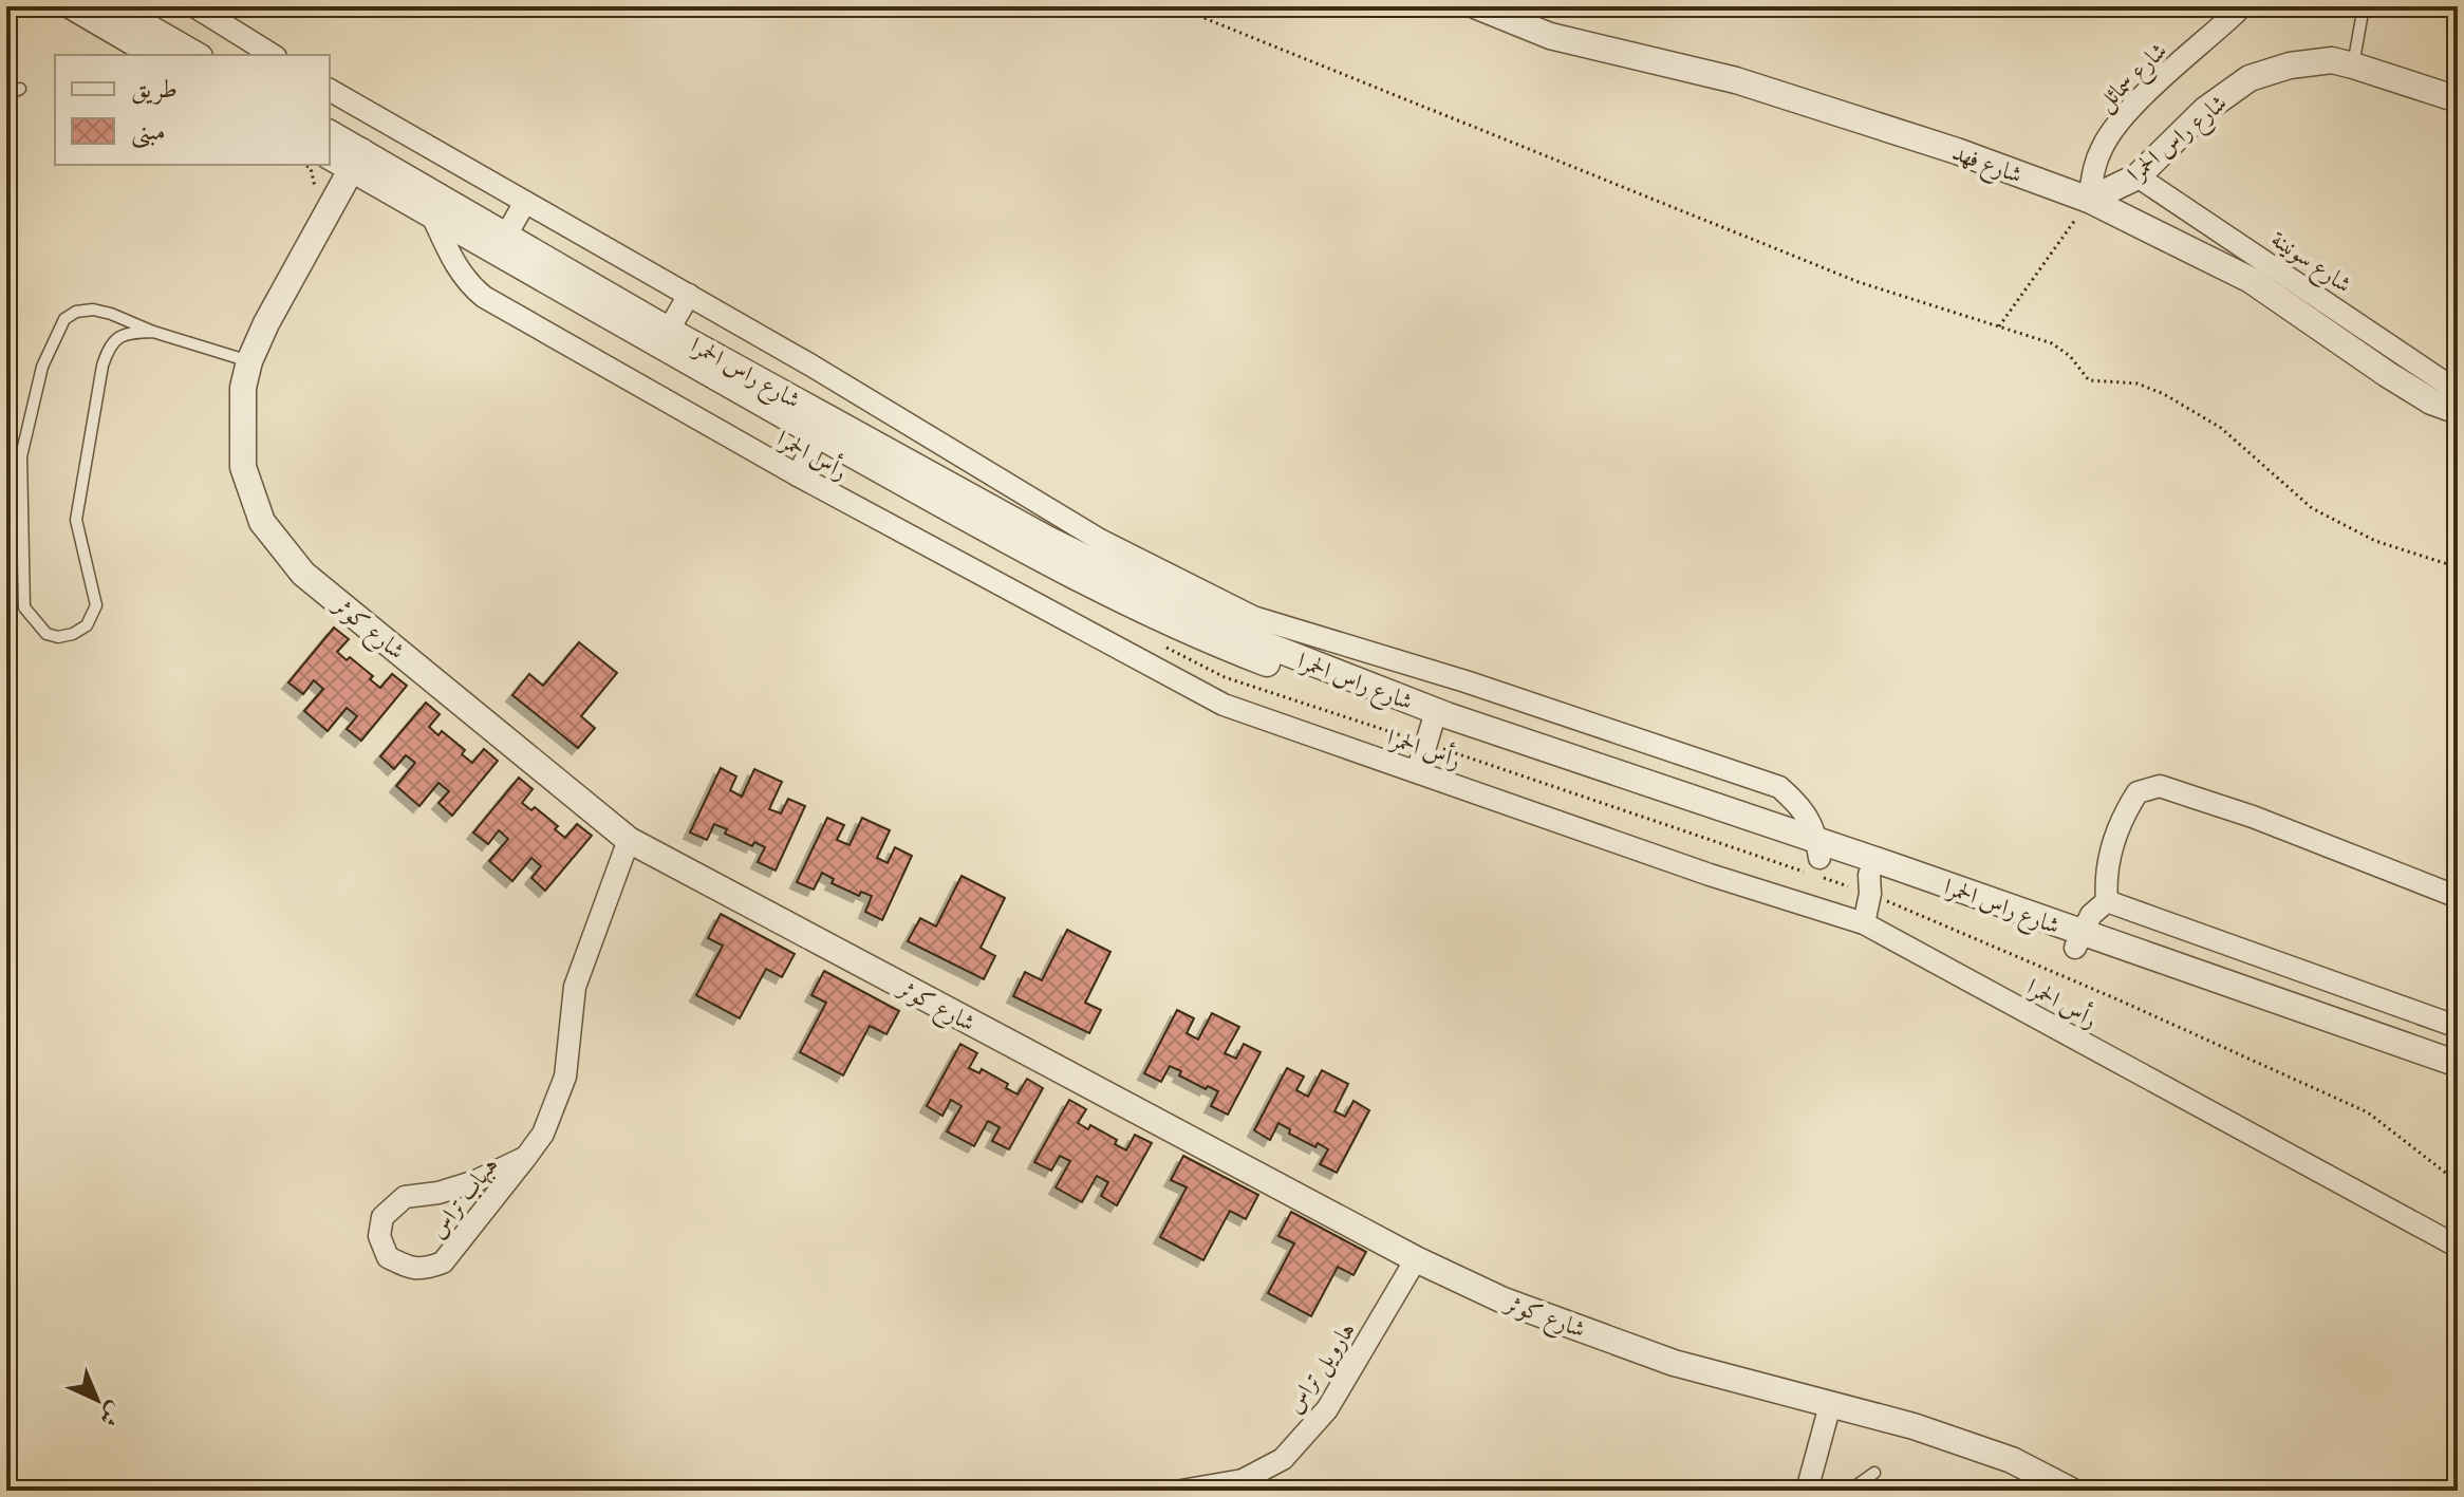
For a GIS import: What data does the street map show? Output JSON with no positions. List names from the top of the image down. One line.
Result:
{"streets":{"street":["شارع سمائل","شارع راس الحمرا","شارع فهد","شارع سونينة","رأس الحمرا","شارع كوثر","هبهاب تراس","هارويل تراس"]},"crossings":[["شارع سمائل","شارع راس الحمرا"],["شارع سمائل","شارع فهد"],["شارع راس الحمرا","شارع فهد"],["شارع راس الحمرا","شارع سونينة"],["شارع راس الحمرا","رأس الحمرا"],["شارع راس الحمرا","شارع كوثر"],["شارع كوثر","هبهاب تراس"],["شارع كوثر","هارويل تراس"]],"legend":["طريق","مبنى"],"north":"bottom right"}
